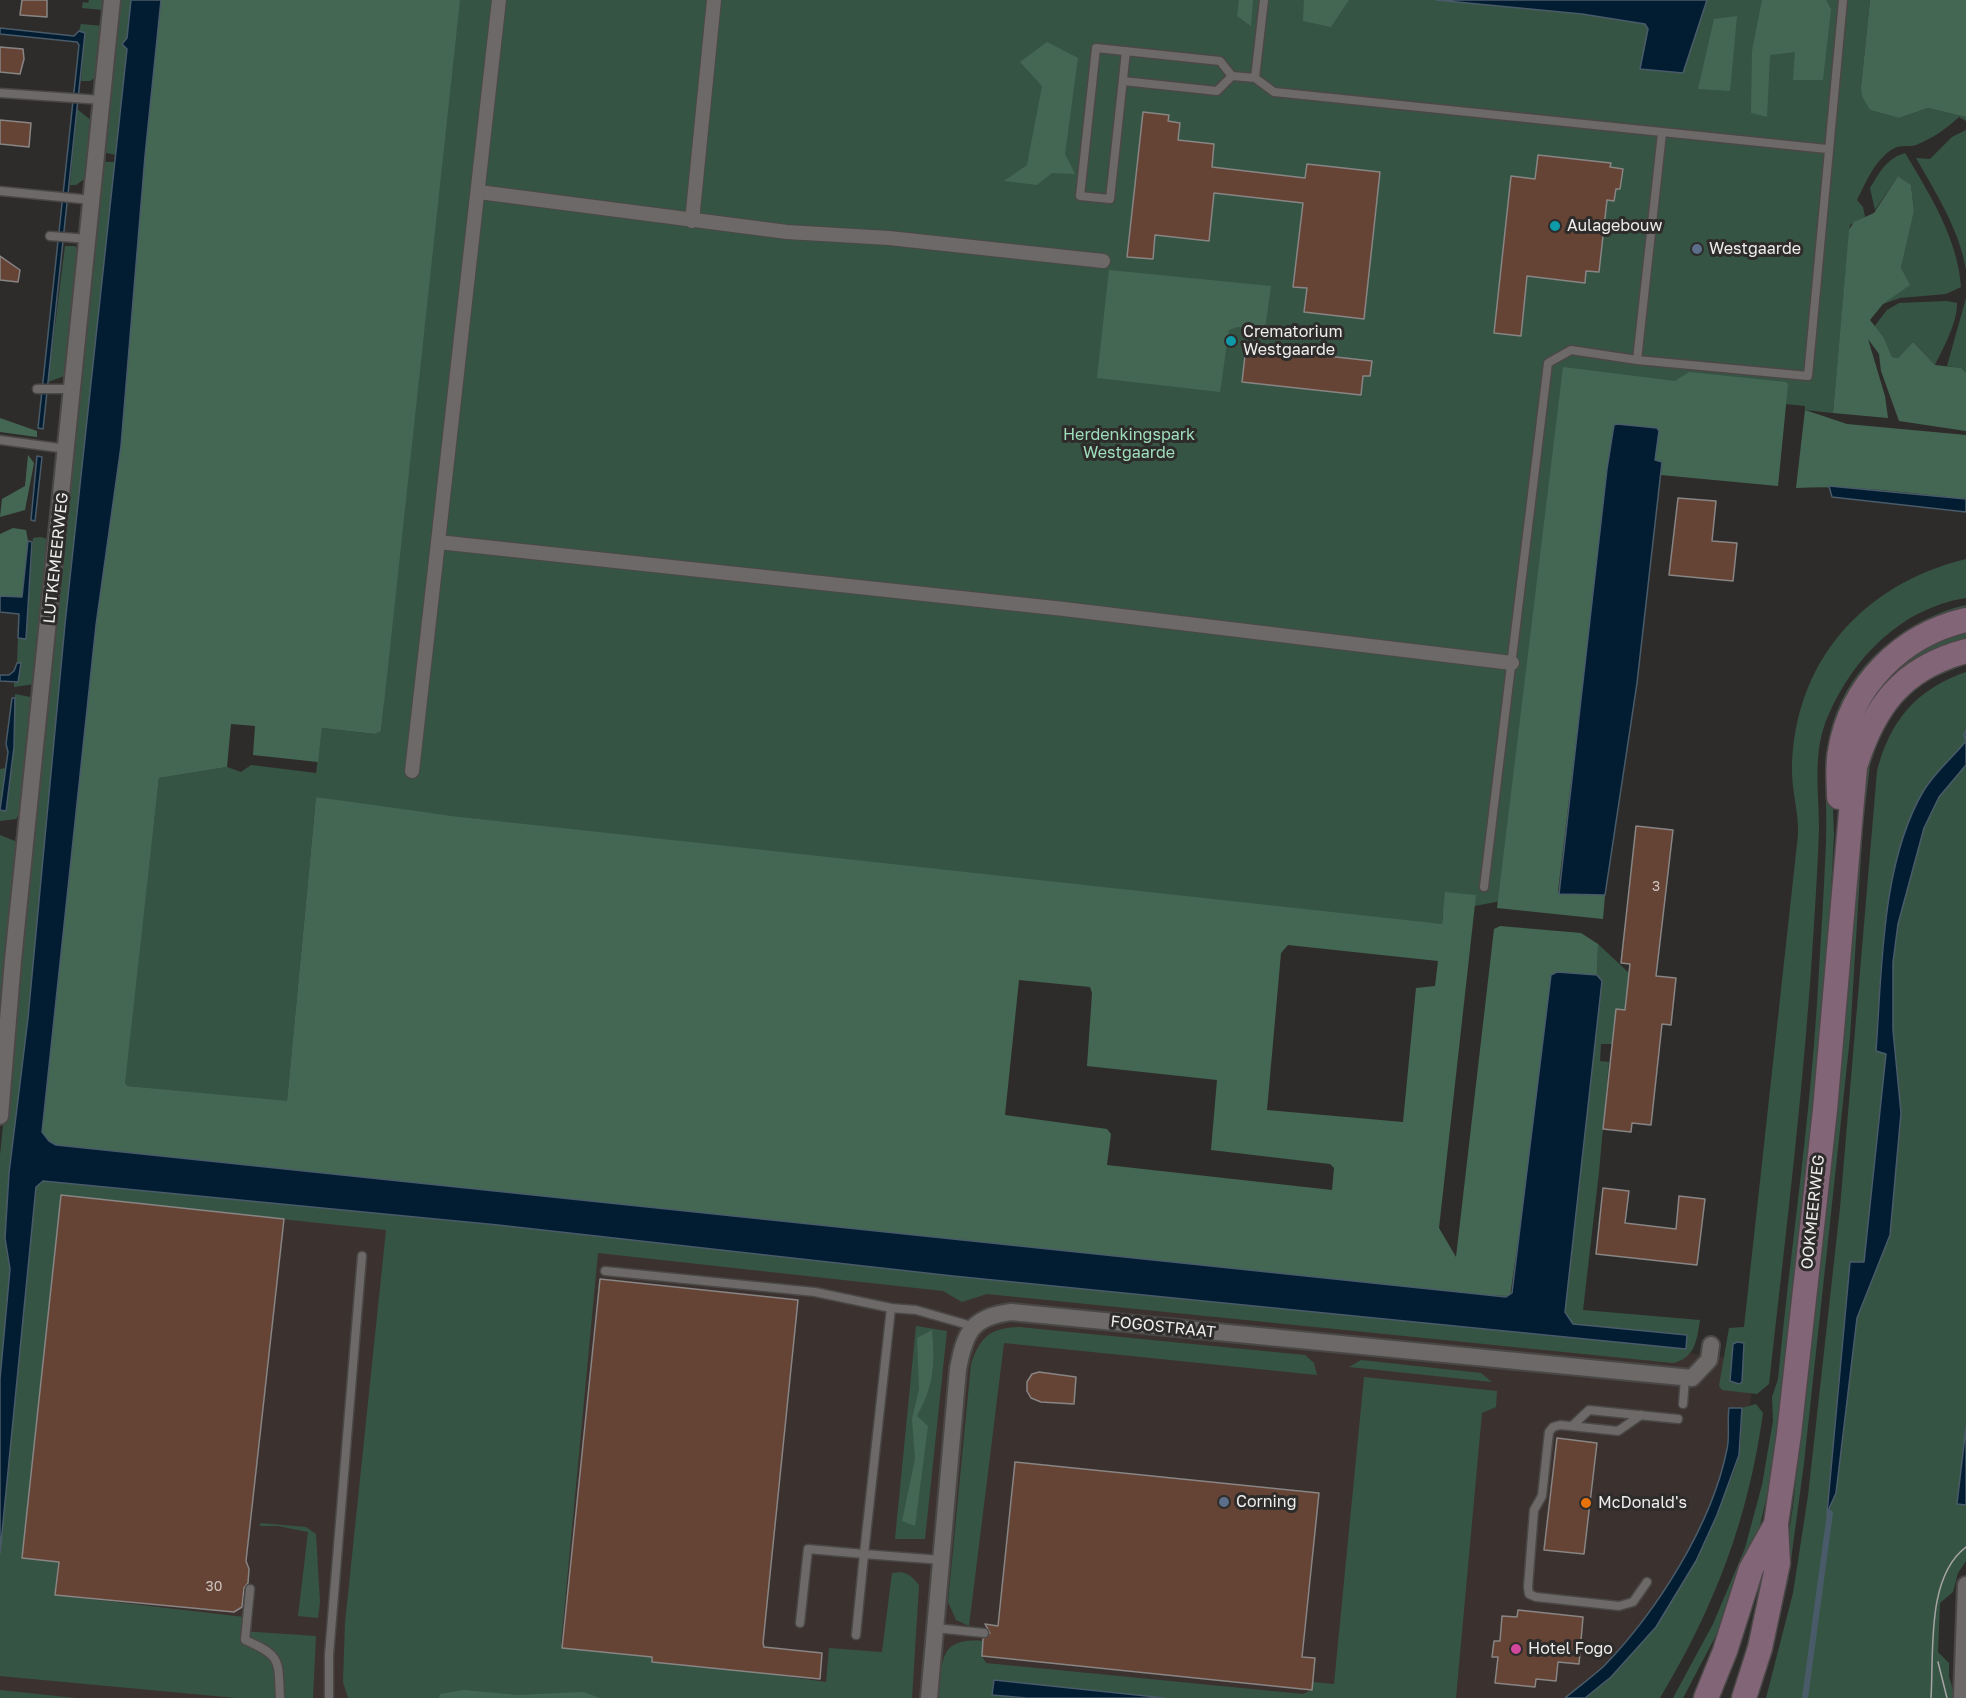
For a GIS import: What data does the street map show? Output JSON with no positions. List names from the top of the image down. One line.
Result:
{"streets":{"main road":["OOKMEERWEG"],"street":["LUTKEMEERWEG","FOGOSTRAAT"]},"parks":["Herdenkingspark Westgaarde"],"places":["Aulagebouw","Westgaarde","Crematorium Westgaarde","Corning","McDonald's","Hotel Fogo"],"house_numbers":["3","30"]}
